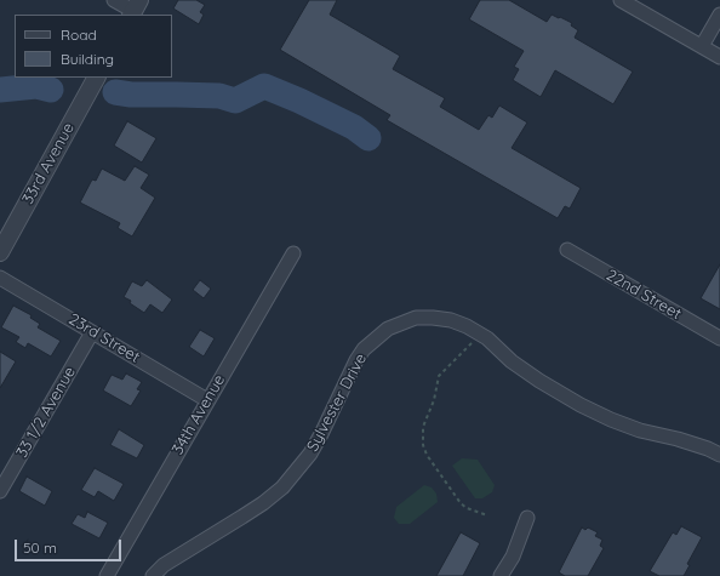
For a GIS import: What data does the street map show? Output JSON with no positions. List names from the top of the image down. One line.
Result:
{"streets":{"street":["33rd Avenue","22nd Street","23rd Street","Sylvester Drive","33 1/2 Avenue","34th Avenue"]},"crossings":[["23rd Street","33 1/2 Avenue"],["23rd Street","34th Avenue"]],"legend":["Road","Building"],"scale_bar":"50 m"}
